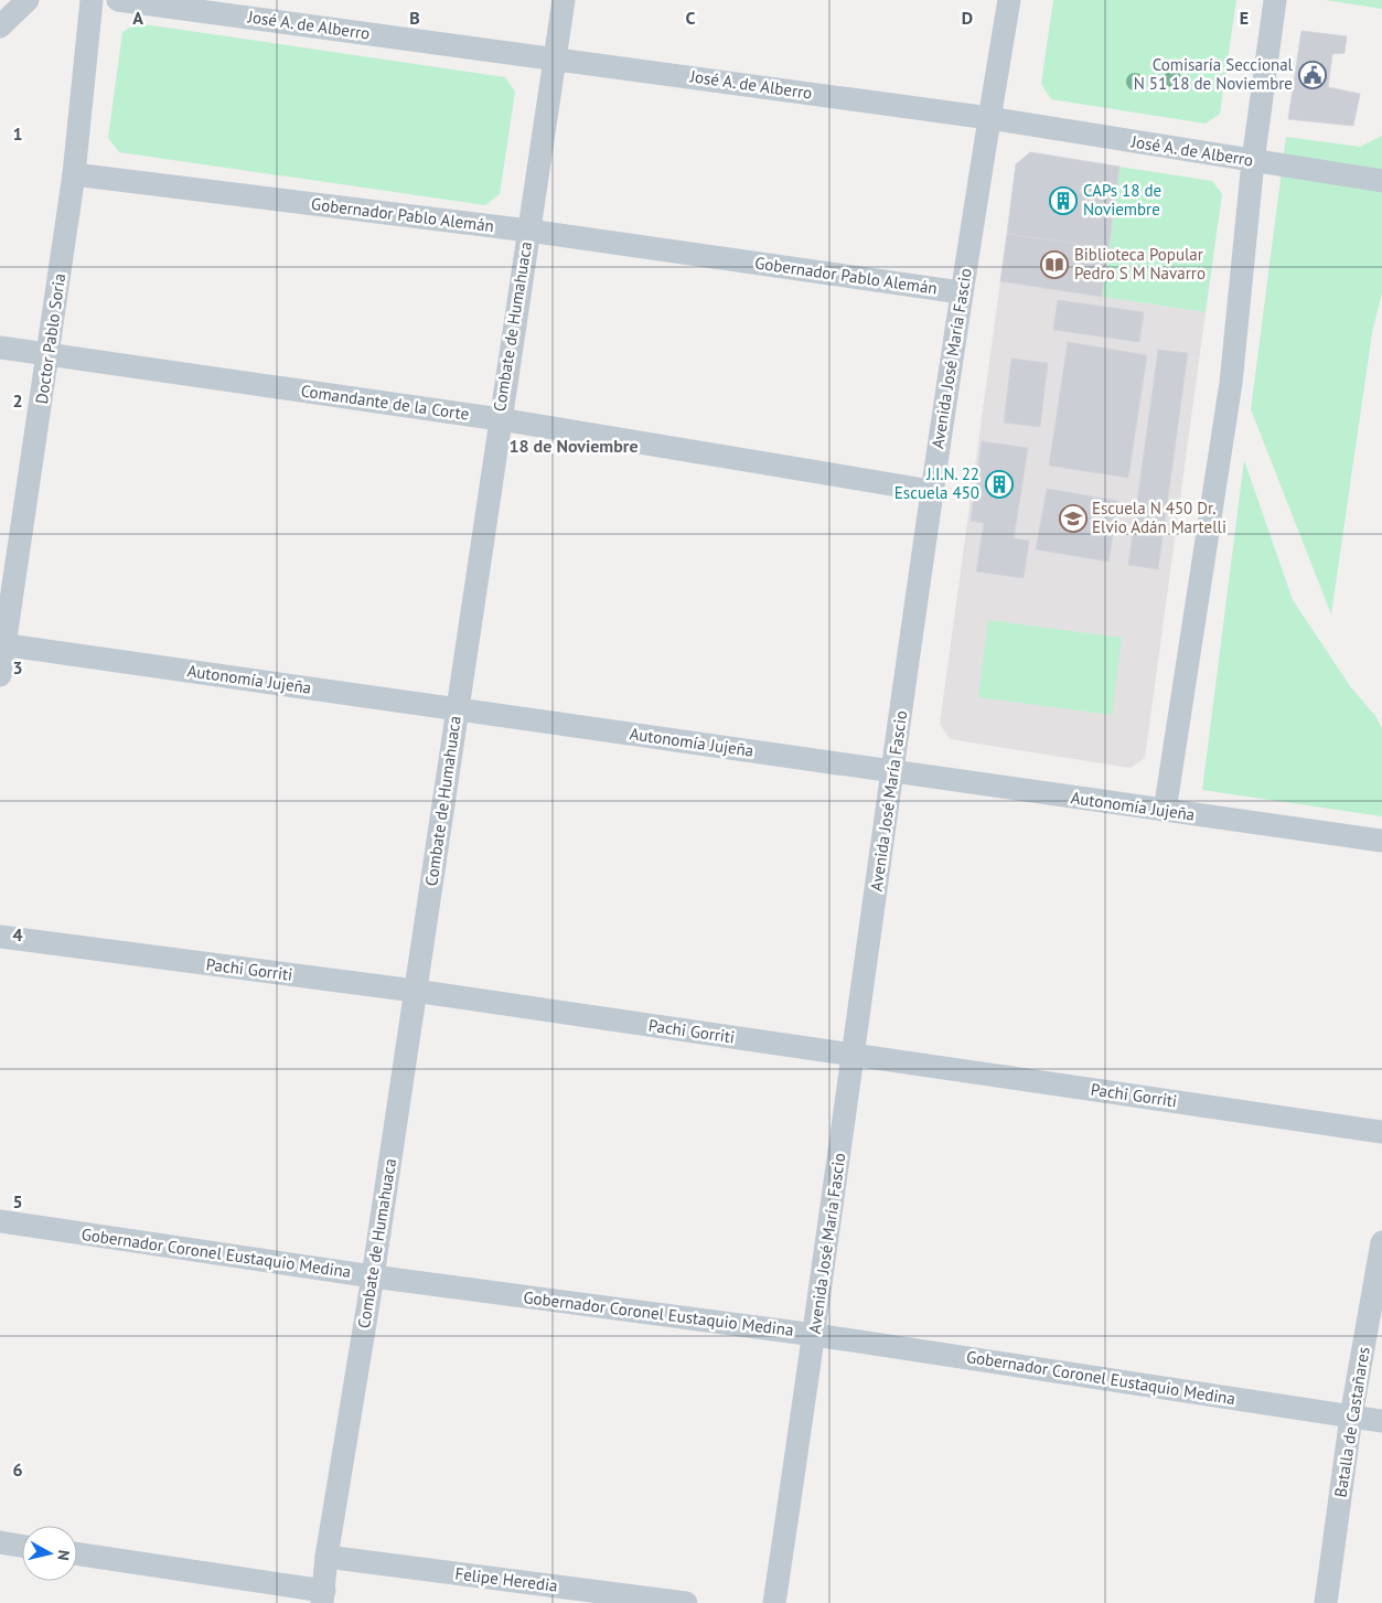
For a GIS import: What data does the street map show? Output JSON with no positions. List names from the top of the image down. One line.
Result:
{"streets":{"street":["José A. de Alberro","Gobernador Pablo Alemán","Combate de Humahuaca","Doctor Pablo Soria","Avenida José María Fascio","Comandante de la Corte","Autonomía Jujeña","Pachi Gorriti","Gobernador Coronel Eustaquio Medina","Batalla de Castañares","Felipe Heredia"]},"crossings":[["José A. de Alberro","Combate de Humahuaca"],["José A. de Alberro","Avenida José María Fascio"],["Gobernador Pablo Alemán","Combate de Humahuaca"],["Gobernador Pablo Alemán","Doctor Pablo Soria"],["Gobernador Pablo Alemán","Avenida José María Fascio"],["Combate de Humahuaca","Comandante de la Corte"],["Combate de Humahuaca","Autonomía Jujeña"],["Combate de Humahuaca","Pachi Gorriti"],["Combate de Humahuaca","Gobernador Coronel Eustaquio Medina"],["Combate de Humahuaca","Felipe Heredia"],["Doctor Pablo Soria","Comandante de la Corte"],["Doctor Pablo Soria","Autonomía Jujeña"],["Avenida José María Fascio","Comandante de la Corte"],["Avenida José María Fascio","Autonomía Jujeña"],["Avenida José María Fascio","Pachi Gorriti"],["Avenida José María Fascio","Gobernador Coronel Eustaquio Medina"],["Gobernador Coronel Eustaquio Medina","Batalla de Castañares"]],"districts":["18 de Noviembre"],"places":{"public building":["Comisaría Seccional N 51 18 de Noviembre"],"building":["CAPs 18 de Noviembre","J.I.N. 22 Escuela 450"],"library":["Biblioteca Popular Pedro S M Navarro"],"school or university":["Escuela N 450 Dr. Elvio Adán Martelli"]},"north":"right","grid":{"columns":["A","B","C","D","E"],"rows":["1","2","3","4","5","6"]}}
